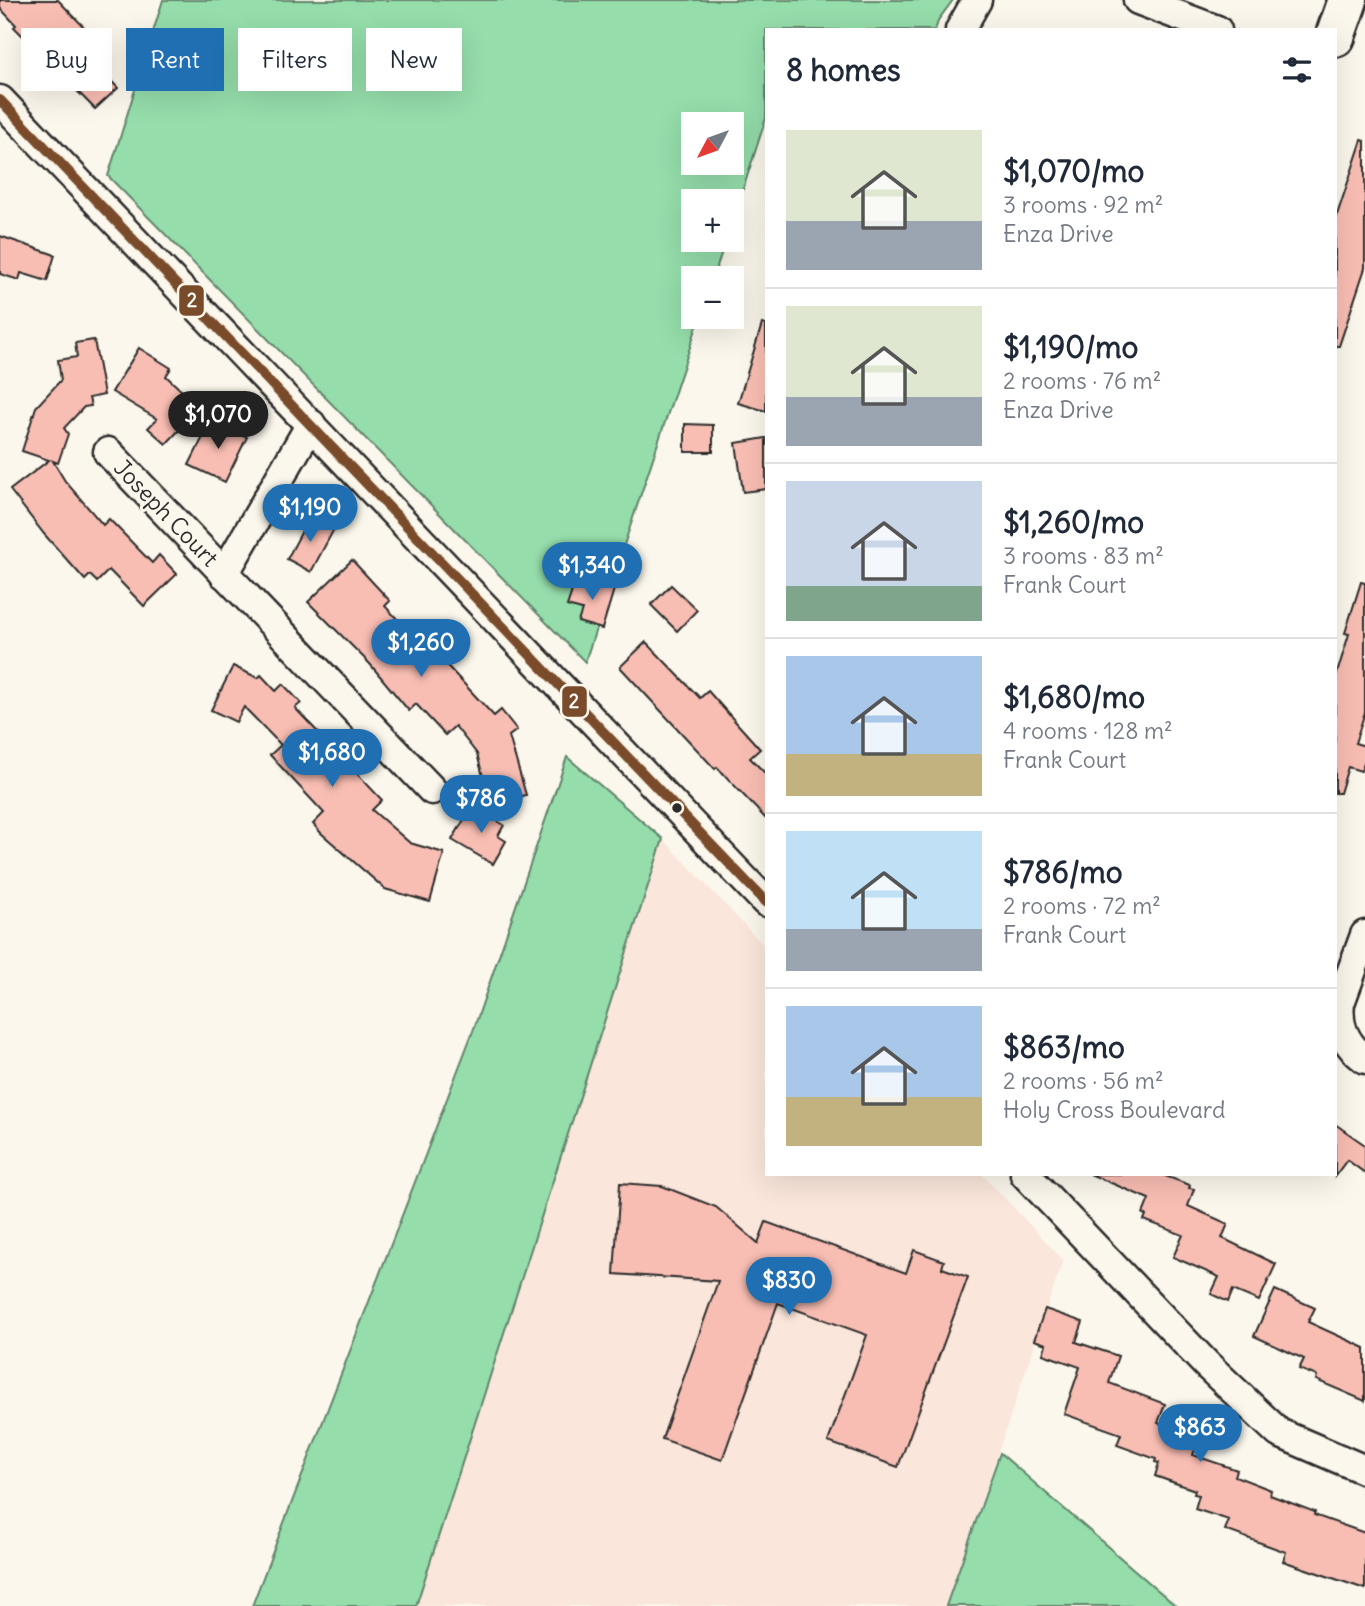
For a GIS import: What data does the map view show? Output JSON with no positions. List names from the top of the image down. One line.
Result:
{"streets":{"street":["Joseph Court"]},"lines":["transit line 2"],"north":"bottom left","page":{"chip":["Buy","Rent","Filters","New"],"heading":"8 homes","map_buttons":["+","−"],"list":[{"name":"$1,070/mo","note":"3 rooms · 92 m² · Enza Drive"},{"name":"$1,190/mo","note":"2 rooms · 76 m² · Enza Drive"},{"name":"$1,260/mo","note":"3 rooms · 83 m² · Frank Court"},{"name":"$1,680/mo","note":"4 rooms · 128 m² · Frank Court"},{"name":"$786/mo","note":"2 rooms · 72 m² · Frank Court"},{"name":"$863/mo","note":"2 rooms · 56 m² · Holy Cross Boulevard"}],"price":["$1,070","$1,190","$1,340","$1,260","$1,680","$786","$830","$863"]}}
